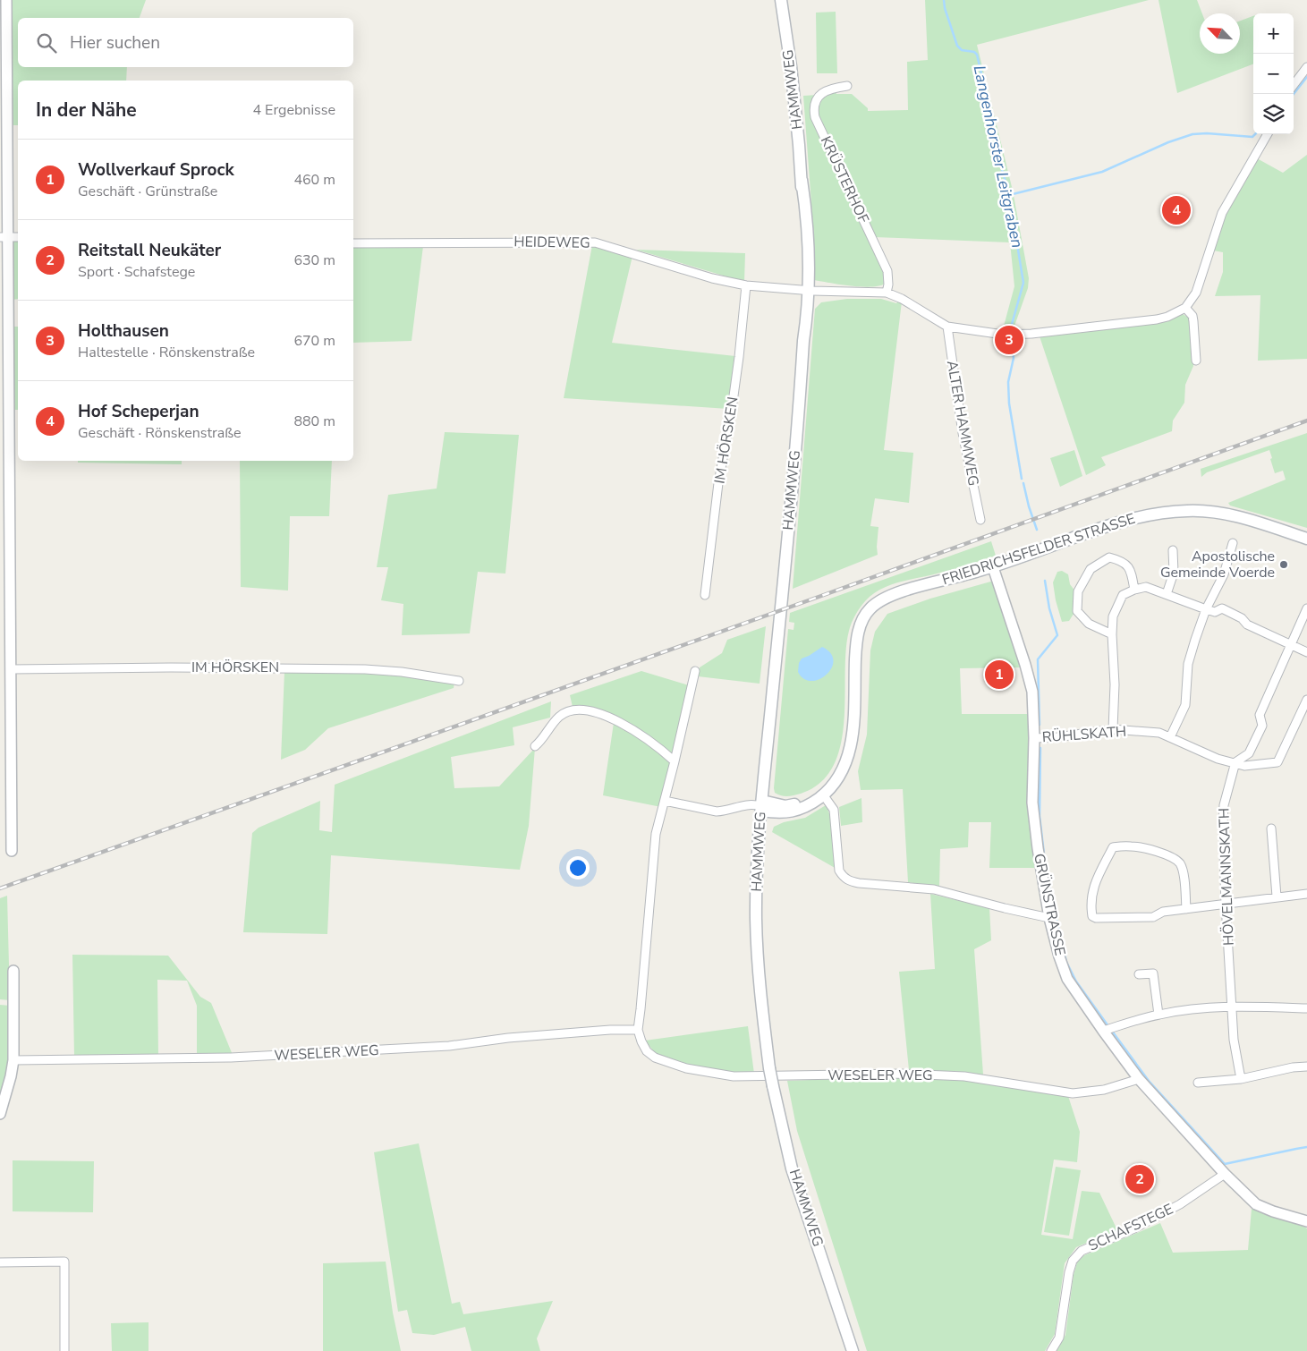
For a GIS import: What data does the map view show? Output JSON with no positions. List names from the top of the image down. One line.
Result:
{"streets":{"main road":["HAMMWEG","FRIEDRICHSFELDER STRASSE"],"street":["KRÜSTERHOF","HEIDEWEG","ALTER HAMMWEG","IM HÖRSKEN","RÜHLSKATH","HÖVELMANNSKATH","GRÜNSTRASSE","WESELER WEG","SCHAFSTEGE"]},"crossings":[["HAMMWEG","HEIDEWEG"],["KRÜSTERHOF","HEIDEWEG"],["HEIDEWEG","IM HÖRSKEN"],["FRIEDRICHSFELDER STRASSE","GRÜNSTRASSE"],["RÜHLSKATH","HÖVELMANNSKATH"],["RÜHLSKATH","GRÜNSTRASSE"],["GRÜNSTRASSE","WESELER WEG"],["GRÜNSTRASSE","SCHAFSTEGE"]],"water":["Langenhorster Leitgraben"],"places":["Apostolische Gemeinde Voerde"],"north":"top left","page":{"map_buttons":["+","−"],"search":"Hier suchen","heading":["In der Nähe","4 Ergebnisse"],"list":[{"mark":"1","name":"Wollverkauf Sprock","note":"Geschäft · Grünstraße","value":"460 m"},{"mark":"2","name":"Reitstall Neukäter","note":"Sport · Schafstege","value":"630 m"},{"mark":"3","name":"Holthausen","note":"Haltestelle · Rönskenstraße","value":"670 m"},{"mark":"4","name":"Hof Scheperjan","note":"Geschäft · Rönskenstraße","value":"880 m"}],"pins":["4","3","1","2"]}}
